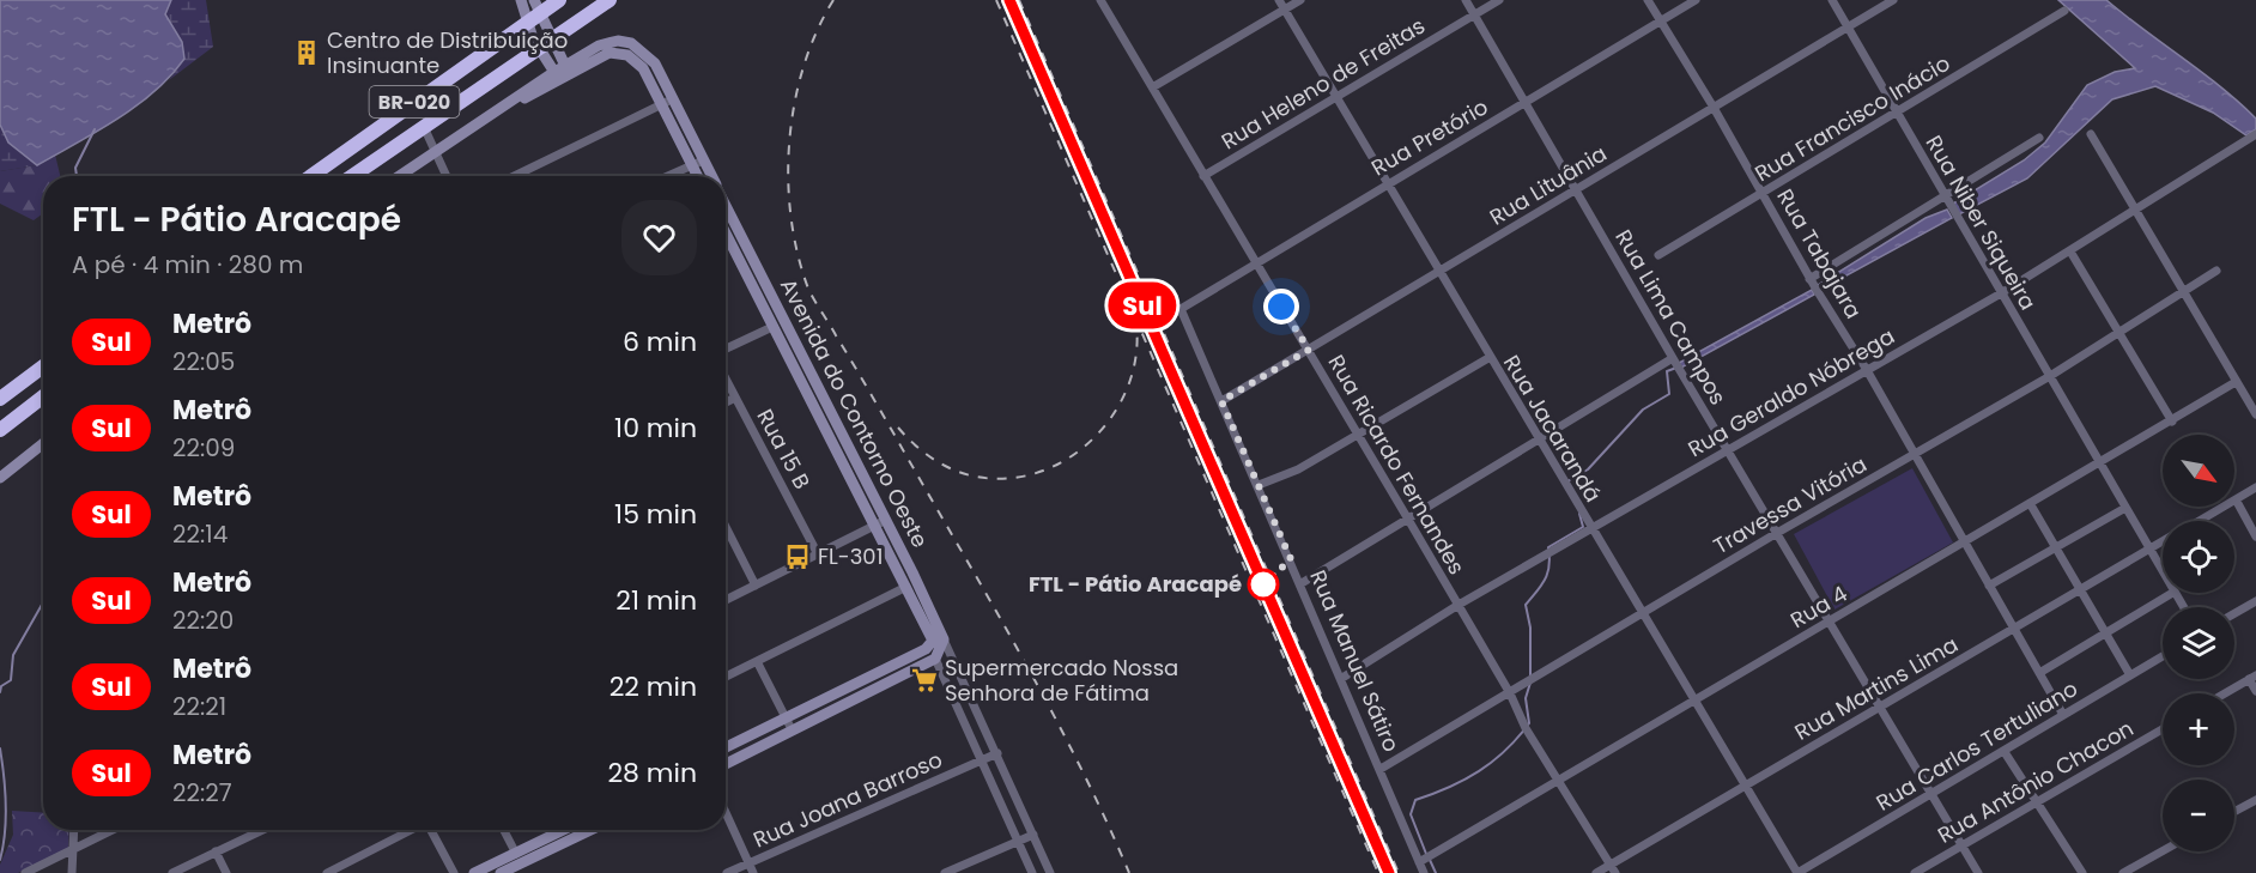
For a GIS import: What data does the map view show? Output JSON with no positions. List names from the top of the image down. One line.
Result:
{"streets":{"highway":["BR-020"],"street":["Rua Heleno de Freitas","Rua Francisco Inácio","Rua Pretório","Rua Lituânia","Rua Niber Siqueira","Rua Tabajara","Rua Lima Campos","Rua Geraldo Nóbrega","Avenida do Contorno Oeste","Rua Jacarandá","Rua 15 B","Rua Ricardo Fernandes","Travessa Vitória","Rua 4","Rua Manuel Sátiro","Rua Martins Lima","Rua Carlos Tertuliano","Rua Antônio Chacon","Rua Joana Barroso"]},"crossings":[["Rua Heleno de Freitas","Rua Lima Campos"],["Rua Heleno de Freitas","Rua Jacarandá"],["Rua Heleno de Freitas","Rua Ricardo Fernandes"],["Rua Francisco Inácio","Rua Niber Siqueira"],["Rua Francisco Inácio","Rua Tabajara"],["Rua Pretório","Rua Tabajara"],["Rua Pretório","Rua Lima Campos"],["Rua Pretório","Rua Jacarandá"],["Rua Pretório","Rua Ricardo Fernandes"],["Rua Pretório","Rua Manuel Sátiro"],["Rua Lituânia","Rua Niber Siqueira"],["Rua Lituânia","Rua Tabajara"],["Rua Lituânia","Rua Lima Campos"],["Rua Lituânia","Rua Jacarandá"],["Rua Lituânia","Rua Ricardo Fernandes"],["Rua Lituânia","Rua Manuel Sátiro"],["Rua Niber Siqueira","Rua Geraldo Nóbrega"],["Rua Niber Siqueira","Travessa Vitória"],["Rua Niber Siqueira","Rua 4"],["Rua Niber Siqueira","Rua Martins Lima"],["Rua Tabajara","Rua Geraldo Nóbrega"],["Rua Tabajara","Travessa Vitória"],["Rua Tabajara","Rua 4"],["Rua Tabajara","Rua Martins Lima"],["Rua Tabajara","Rua Carlos Tertuliano"],["Rua Lima Campos","Rua Geraldo Nóbrega"],["Rua Lima Campos","Travessa Vitória"],["Rua Lima Campos","Rua 4"],["Rua Lima Campos","Rua Martins Lima"],["Rua Lima Campos","Rua Carlos Tertuliano"],["Rua Lima Campos","Rua Antônio Chacon"],["Rua Geraldo Nóbrega","Rua Jacarandá"],["Rua Geraldo Nóbrega","Rua Ricardo Fernandes"],["Rua Geraldo Nóbrega","Rua Manuel Sátiro"],["Rua Jacarandá","Travessa Vitória"],["Rua Jacarandá","Rua 4"],["Rua Jacarandá","Rua Martins Lima"],["Rua Jacarandá","Rua Carlos Tertuliano"],["Rua Ricardo Fernandes","Travessa Vitória"],["Rua Ricardo Fernandes","Rua 4"],["Rua Ricardo Fernandes","Rua Martins Lima"],["Travessa Vitória","Rua Manuel Sátiro"],["Rua 4","Rua Manuel Sátiro"]],"places":{"building":["Centro de Distribuição Insinuante"],"bus stop":["FL-301"],"other":["FTL - Pátio Aracapé"],"supermarket":["Supermercado Nossa Senhora de Fátima"]},"lines":["metro line Sul"],"north":"bottom right","page":{"on_map":"Sul","heading":["FTL - Pátio Aracapé","A pé · 4 min · 280 m"],"list":[{"mark":"Sul","name":"Metrô","note":"22:05","value":"6 min"},{"mark":"Sul","name":"Metrô","note":"22:09","value":"10 min"},{"mark":"Sul","name":"Metrô","note":"22:14","value":"15 min"},{"mark":"Sul","name":"Metrô","note":"22:20","value":"21 min"},{"mark":"Sul","name":"Metrô","note":"22:21","value":"22 min"},{"mark":"Sul","name":"Metrô","note":"22:27","value":"28 min"}],"map_buttons":["+","−"]}}
